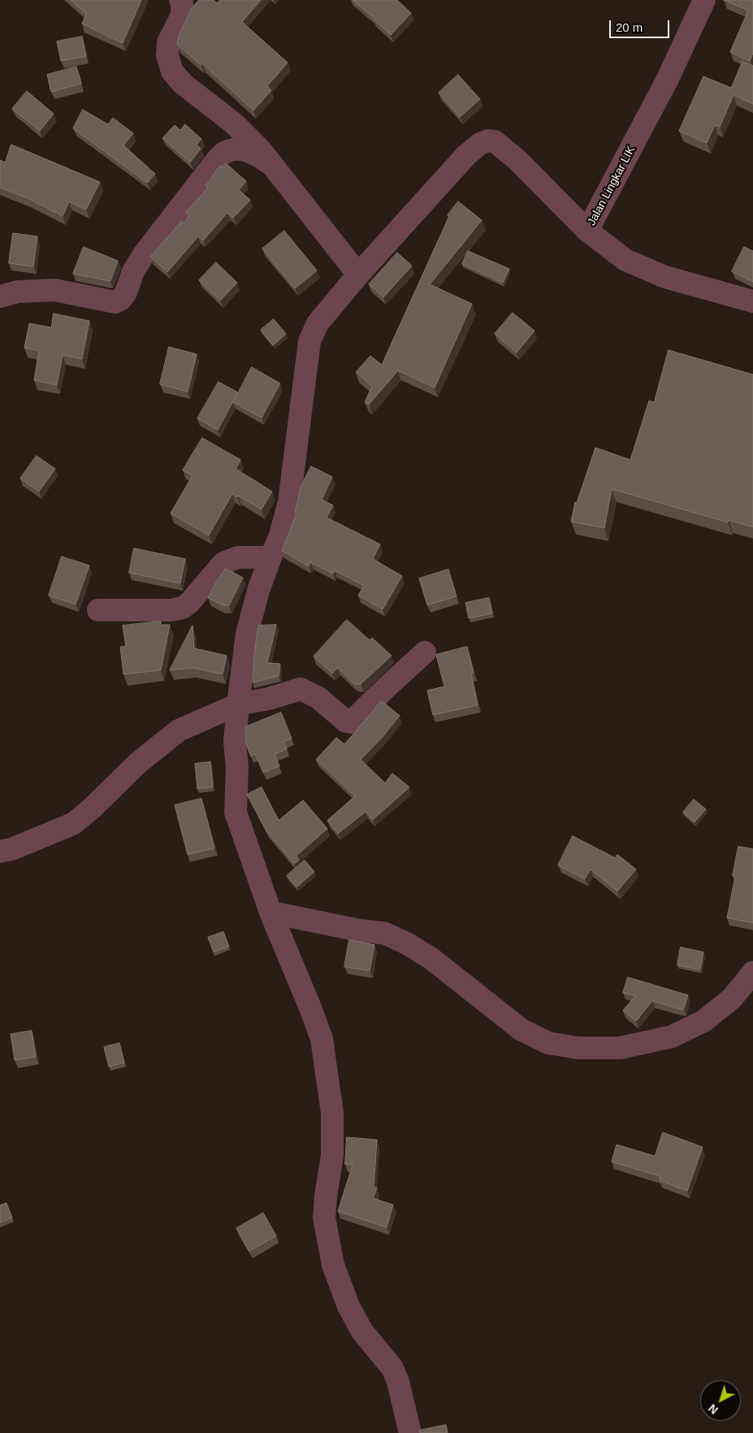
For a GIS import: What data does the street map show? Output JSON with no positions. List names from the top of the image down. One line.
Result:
{"streets":{"street":["Jalan Lingkar LIK"]},"scale_bar":"20 m","north":"bottom left"}
